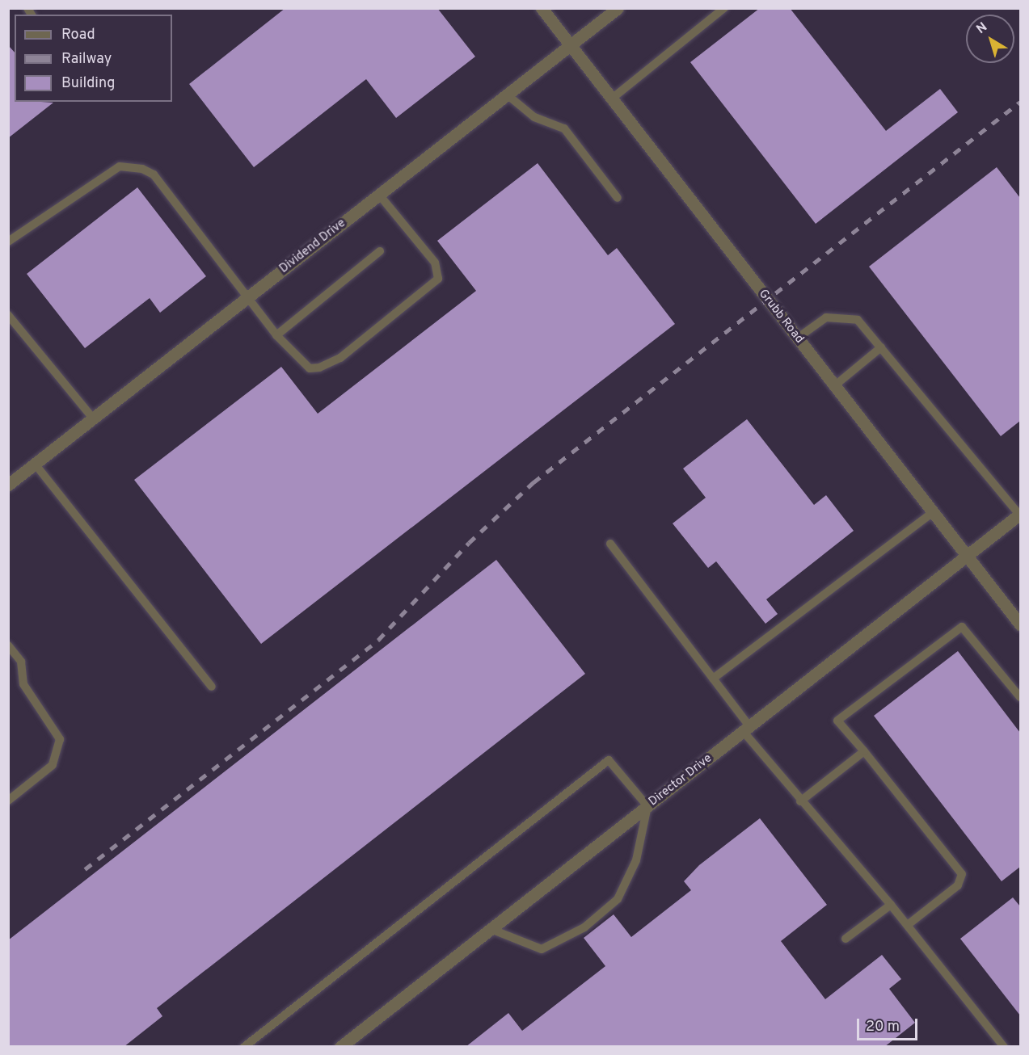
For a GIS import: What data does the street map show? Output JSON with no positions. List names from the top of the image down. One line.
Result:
{"streets":{"street":["Dividend Drive","Grubb Road","Director Drive"]},"crossings":[["Dividend Drive","Grubb Road"],["Grubb Road","Director Drive"]],"legend":["Road","Railway","Building"],"scale_bar":"20 m","north":"top left"}
